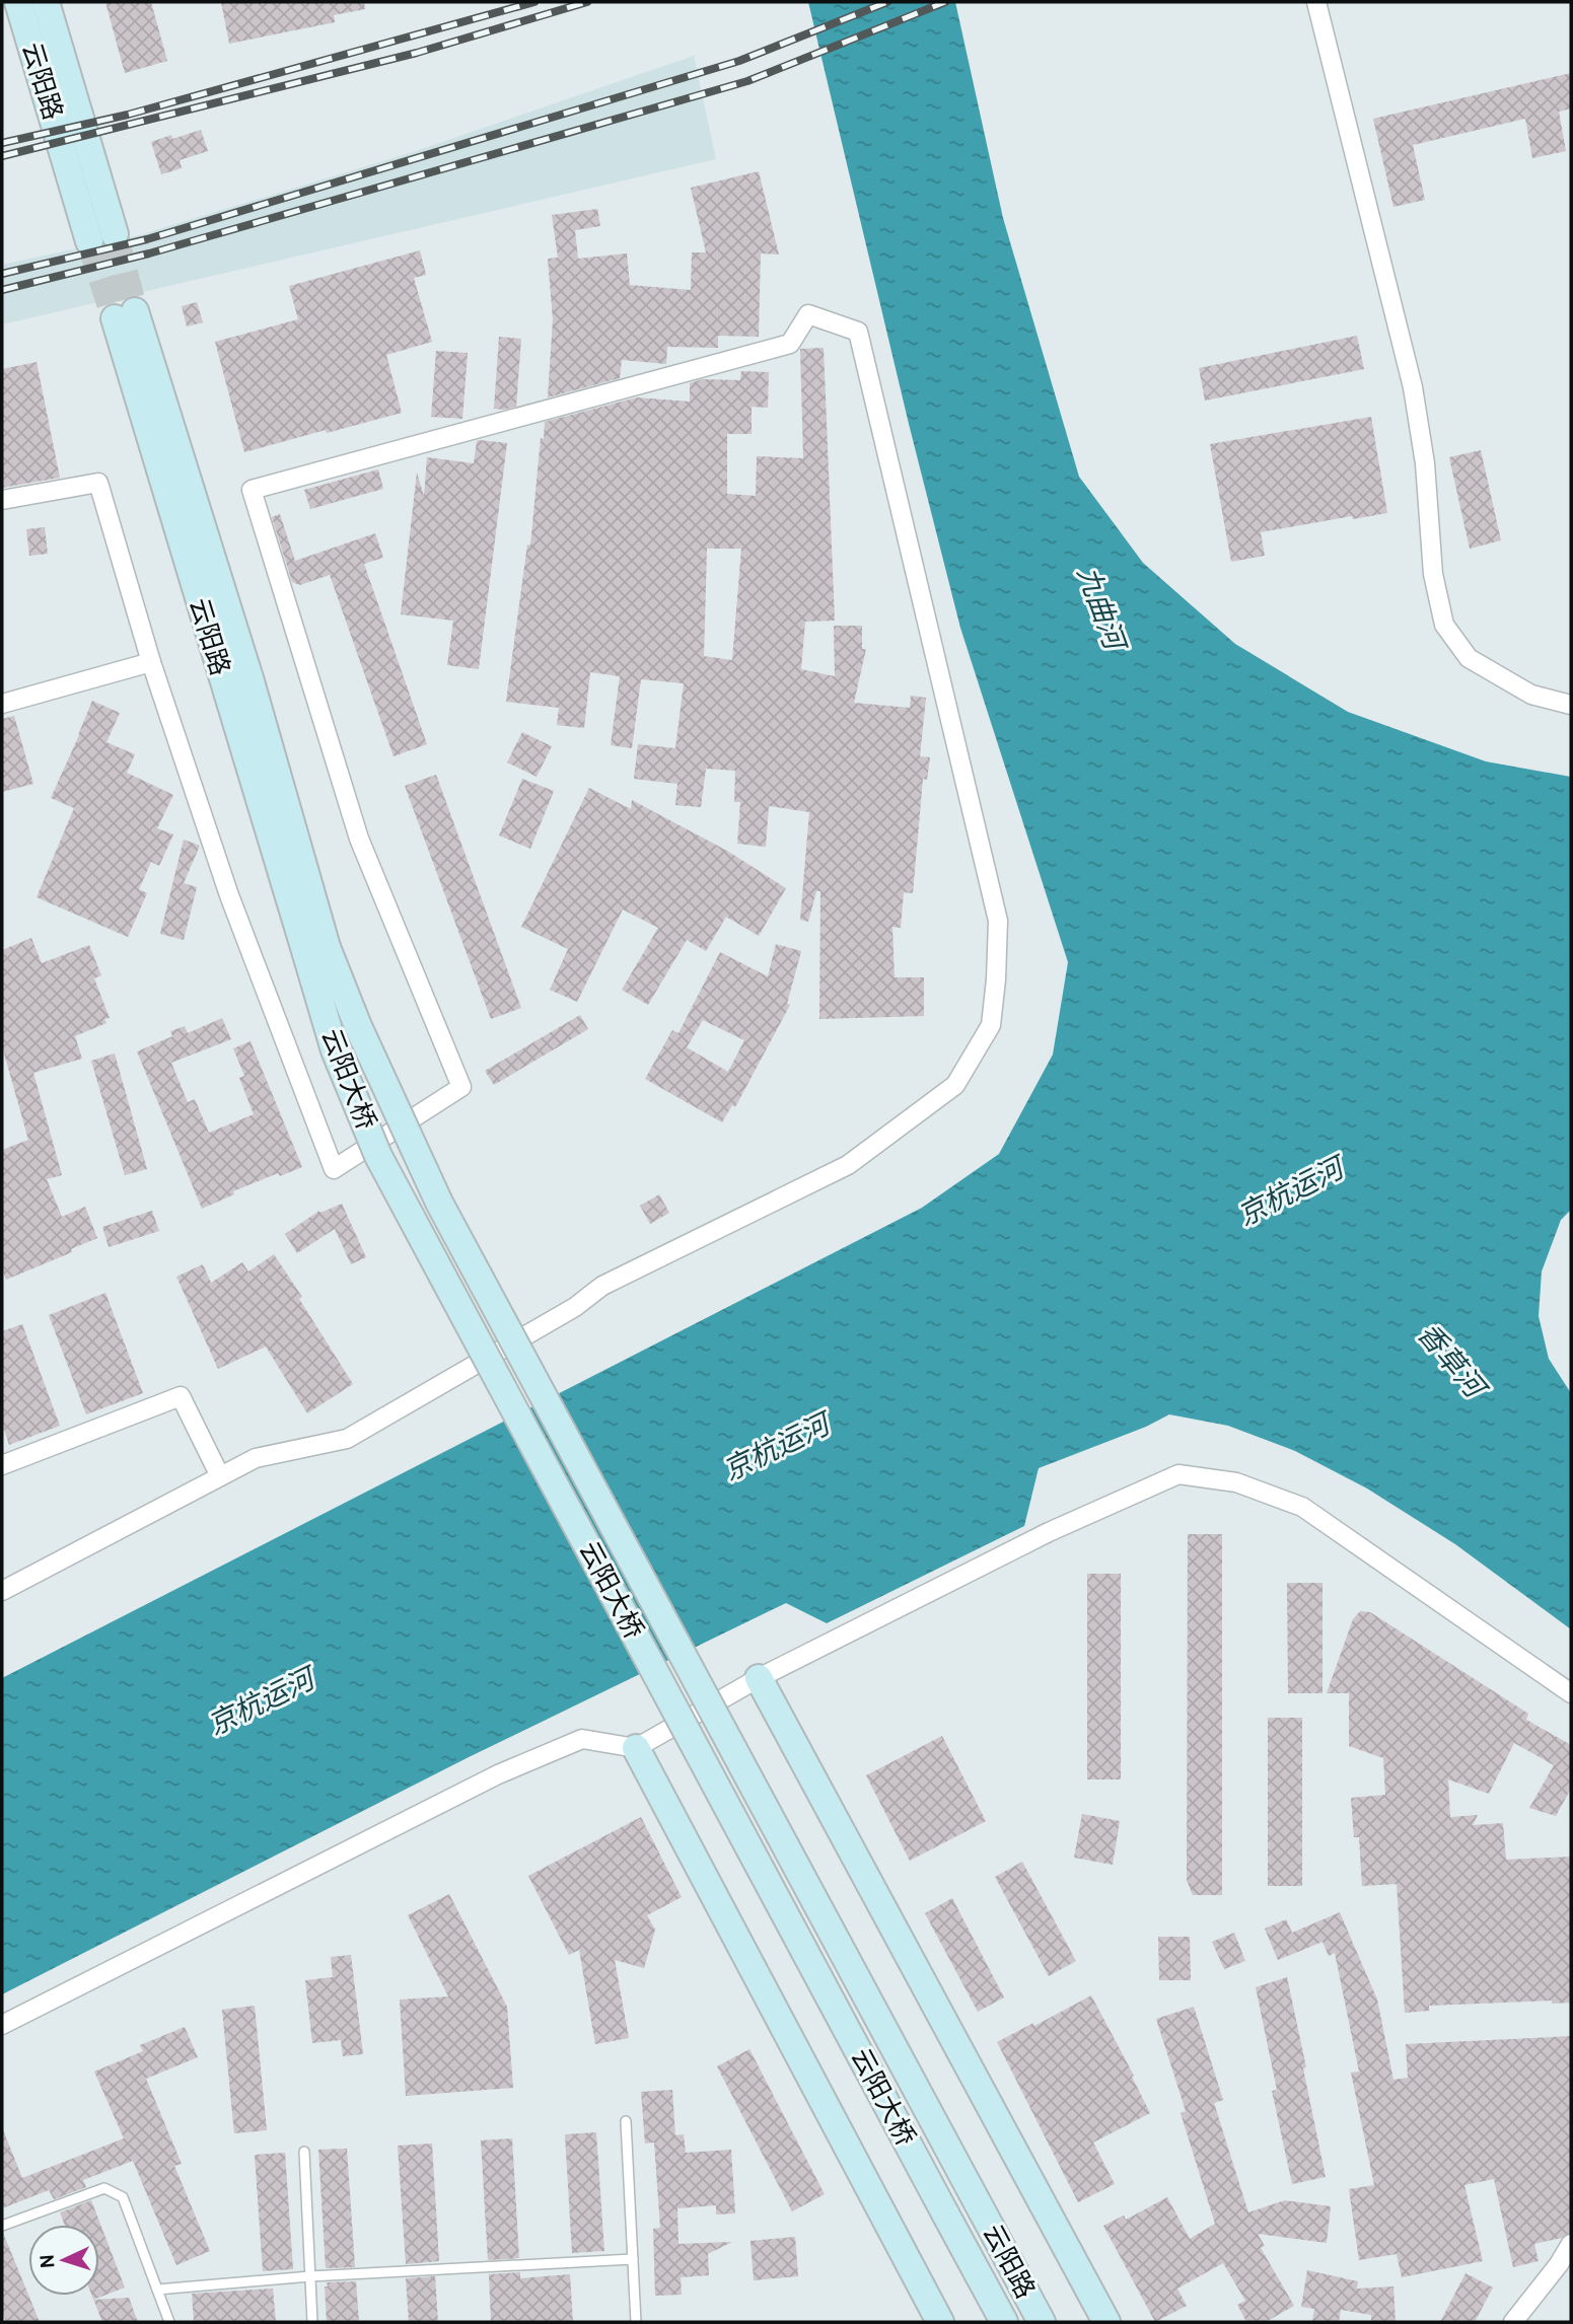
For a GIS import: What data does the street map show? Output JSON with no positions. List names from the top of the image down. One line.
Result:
{"streets":{"street":["云阳路","云阳大桥"]},"crossings":[["云阳路","云阳大桥"]],"water":["九曲河","京杭运河","香草河"],"north":"left"}
